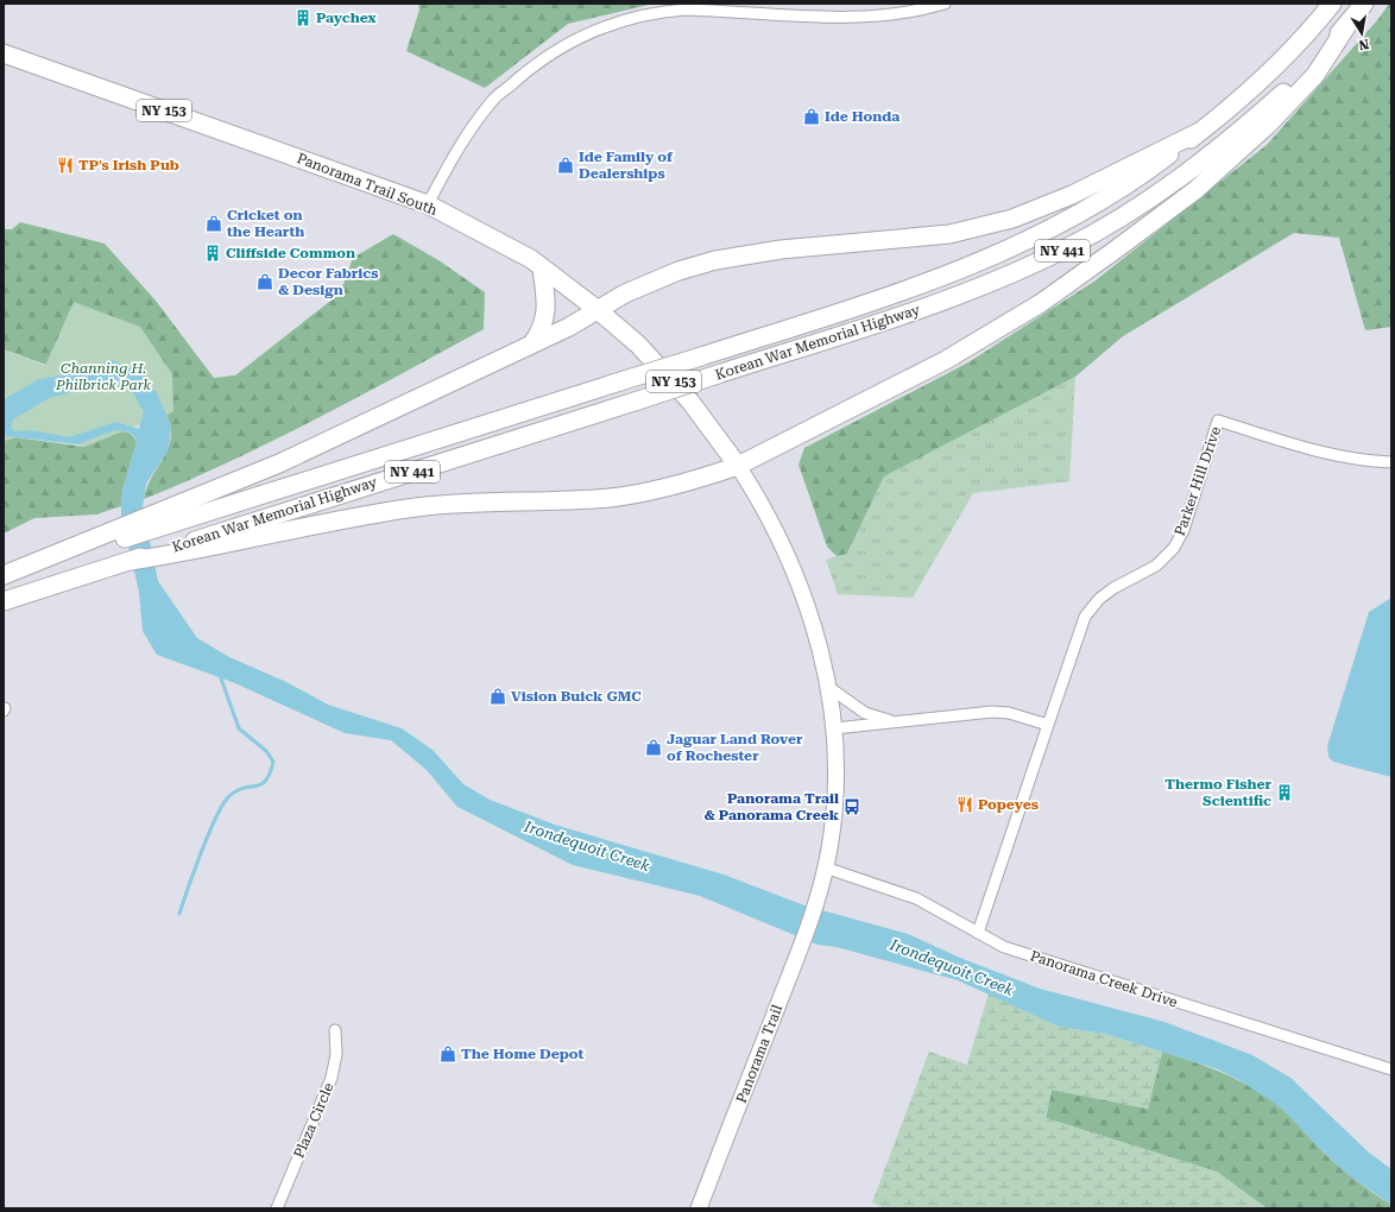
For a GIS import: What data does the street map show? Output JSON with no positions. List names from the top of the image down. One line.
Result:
{"streets":{"main road":["NY 153","Panorama Trail South","NY 441","Korean War Memorial Highway","Panorama Trail"],"street":["Parker Hill Drive","Panorama Creek Drive","Plaza Circle"]},"crossings":[["Panorama Trail South","Panorama Creek Drive"],["Panorama Trail South","Panorama Trail"],["Parker Hill Drive","Panorama Creek Drive"]],"water":["Irondequoit Creek"],"parks":["Channing H. Philbrick Park"],"places":{"building":["Paychex","Cliffside Common","Thermo Fisher Scientific"],"shop":["Ide Honda","Ide Family of Dealerships","Cricket on the Hearth","Decor Fabrics & Design","Vision Buick GMC","Jaguar Land Rover of Rochester","The Home Depot"],"restaurant":["TP's Irish Pub","Popeyes"],"bus stop":["Panorama Trail & Panorama Creek"]},"north":"bottom"}
